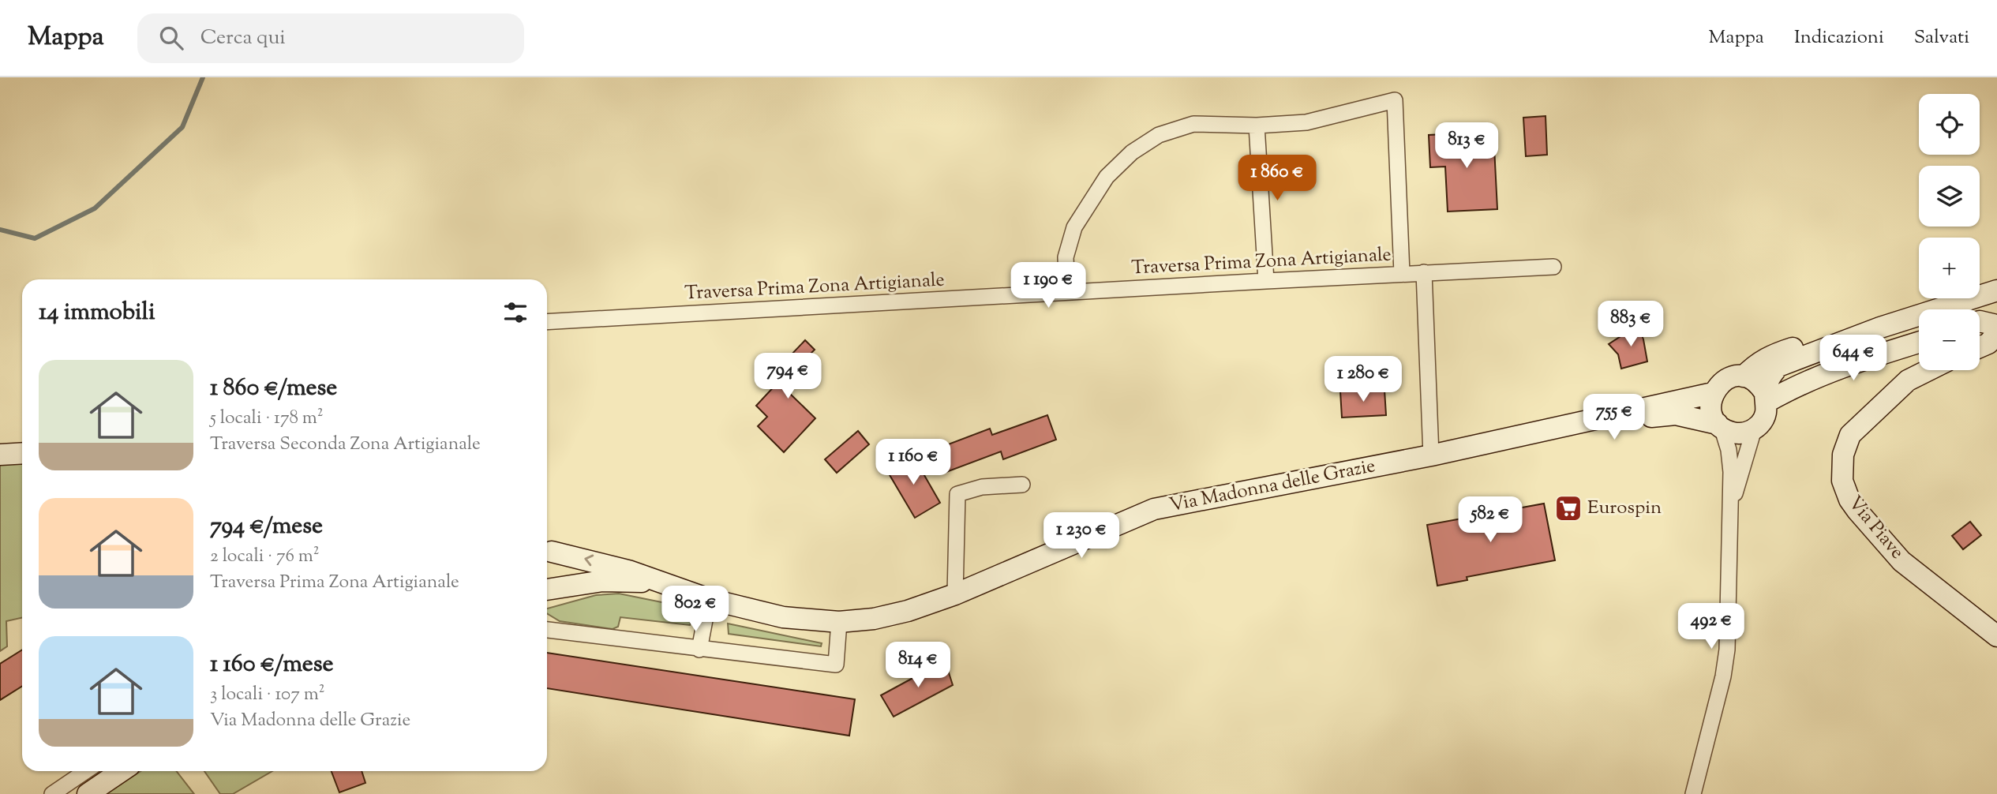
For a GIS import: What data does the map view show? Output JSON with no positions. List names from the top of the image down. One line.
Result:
{"streets":{"main road":["Via Madonna delle Grazie","Via Piave"],"street":["Traversa Prima Zona Artigianale"]},"places":{"supermarket":["Eurospin"]},"page":{"header":"Mappa","search":"Cerca qui","nav":["Mappa","Indicazioni","Salvati"],"map_buttons":["+","−"],"price":["813 €","1 860 €","1 190 €","883 €","644 €","794 €","1 280 €","755 €","1 160 €","582 €","1 230 €","802 €","492 €","814 €"],"heading":"14 immobili","list":[{"name":"1 860 €/mese","note":"5 locali · 178 m² · Traversa Seconda Zona Artigianale"},{"name":"794 €/mese","note":"2 locali · 76 m² · Traversa Prima Zona Artigianale"},{"name":"1 160 €/mese","note":"3 locali · 107 m² · Via Madonna delle Grazie"}]}}
